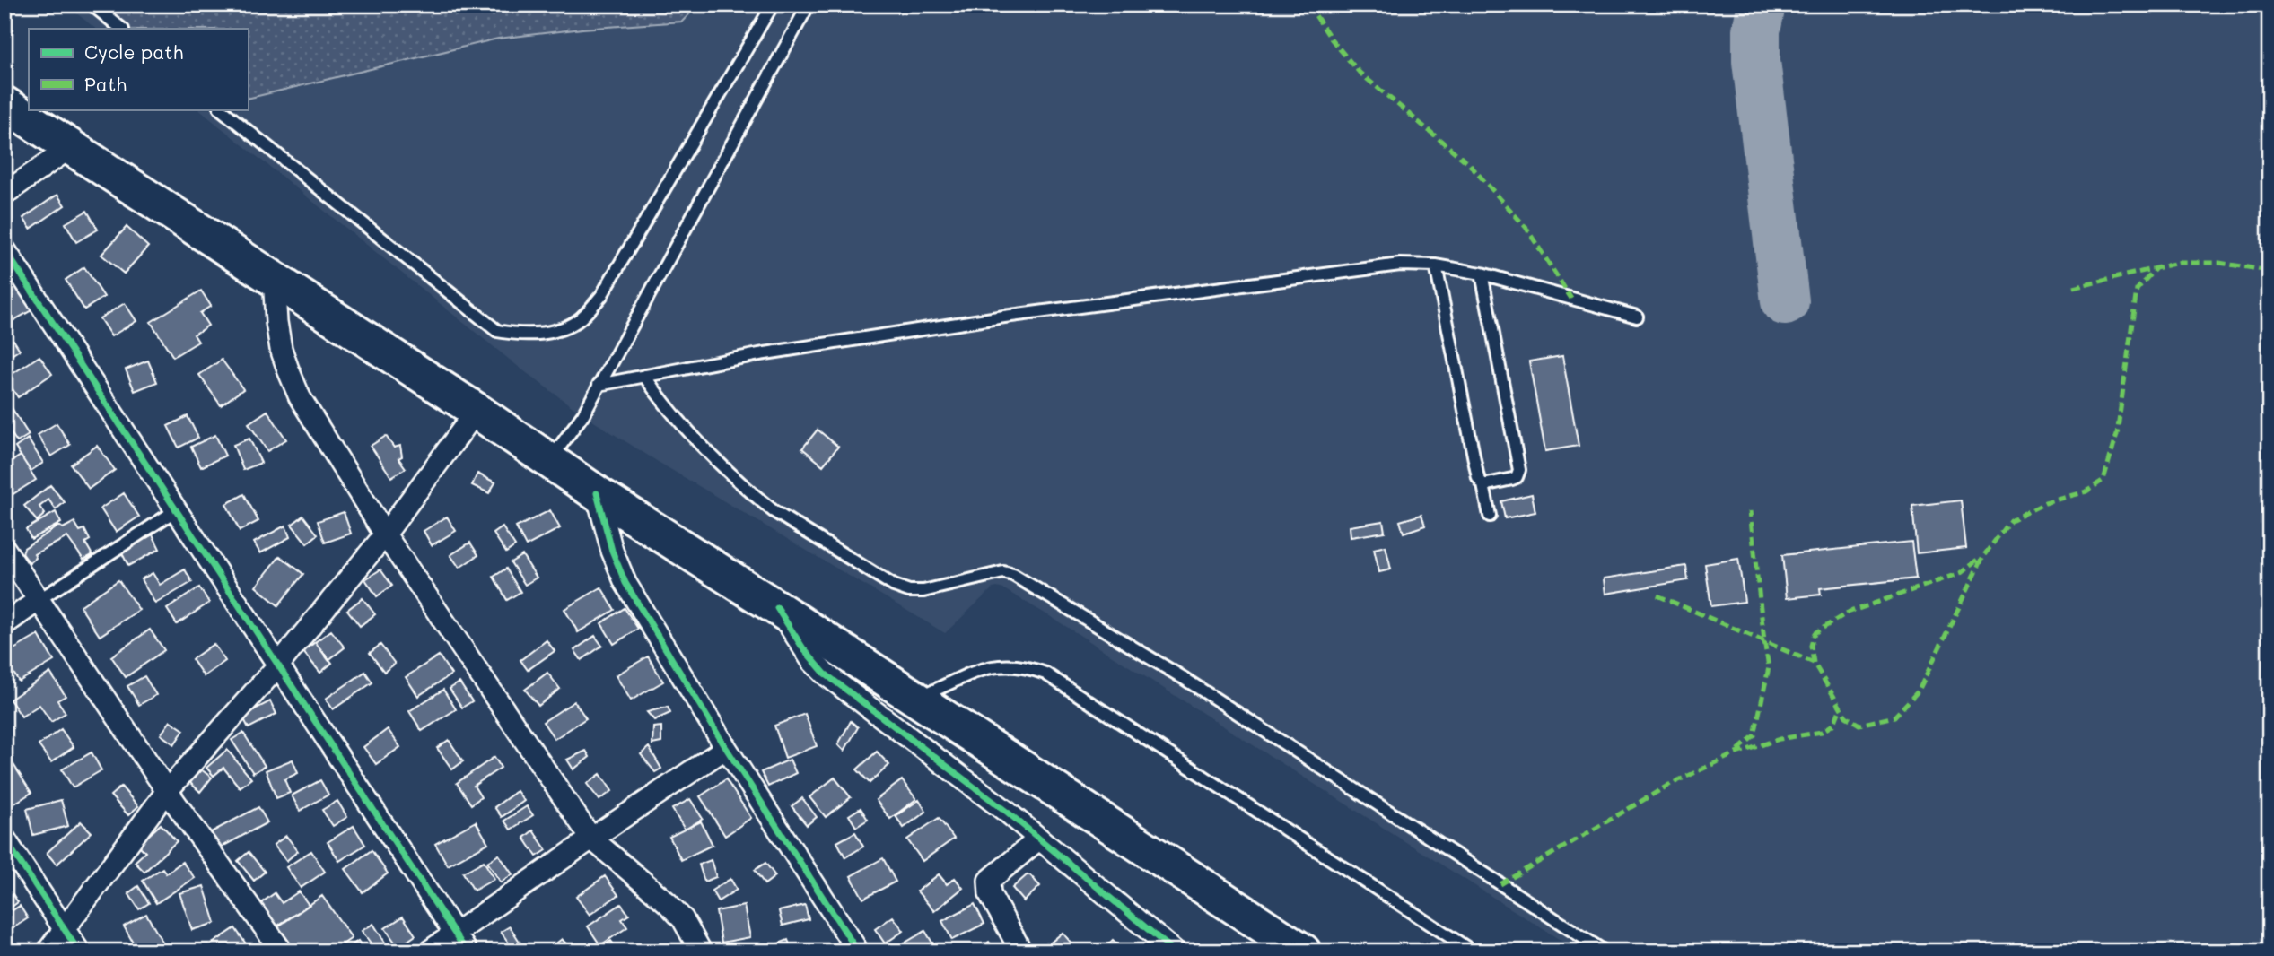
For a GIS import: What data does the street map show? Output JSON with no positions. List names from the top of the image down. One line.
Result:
{"legend":["Cycle path","Path"]}
